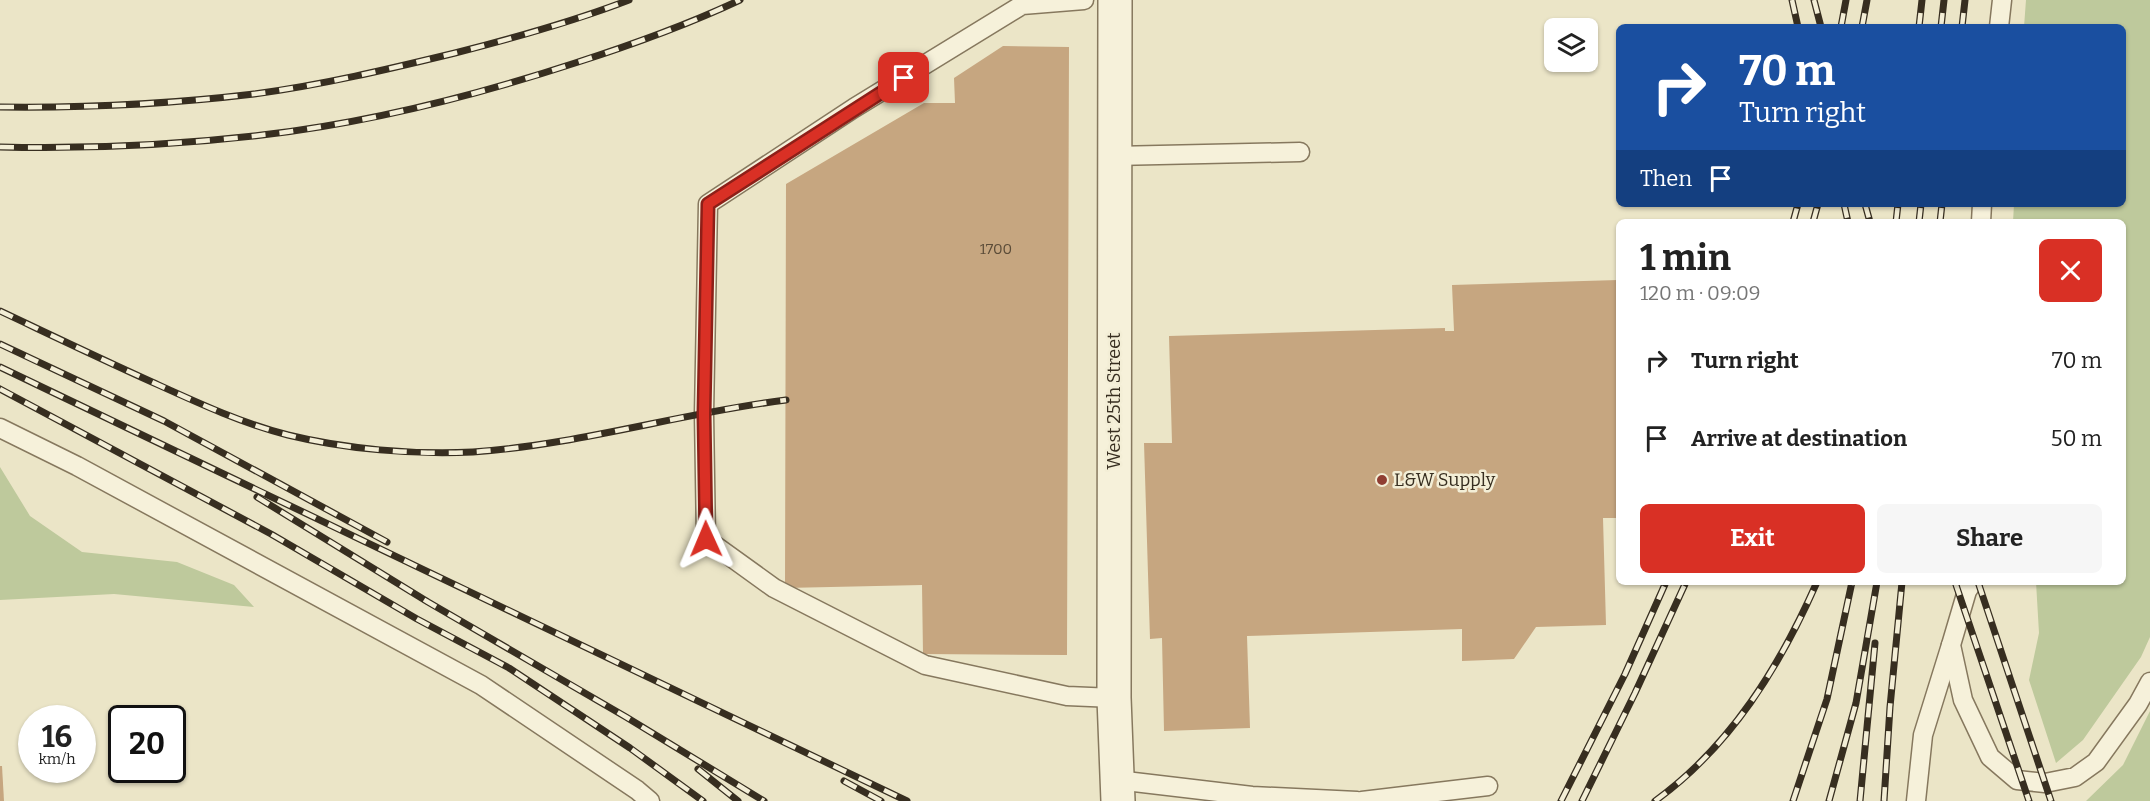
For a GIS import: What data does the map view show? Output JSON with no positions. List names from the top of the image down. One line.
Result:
{"streets":{"street":["West 25th Street"]},"places":["L&W Supply"],"house_numbers":["1700"],"page":{"turn":["70 m","Turn right"],"then":"Then","heading":["1 min","120 m · 09:09"],"list":[{"name":"Turn right","value":"70 m"},{"name":"Arrive at destination","value":"50 m"}],"buttons":["Exit","Share"],"speed":"16 km/h","limit":"20"}}
